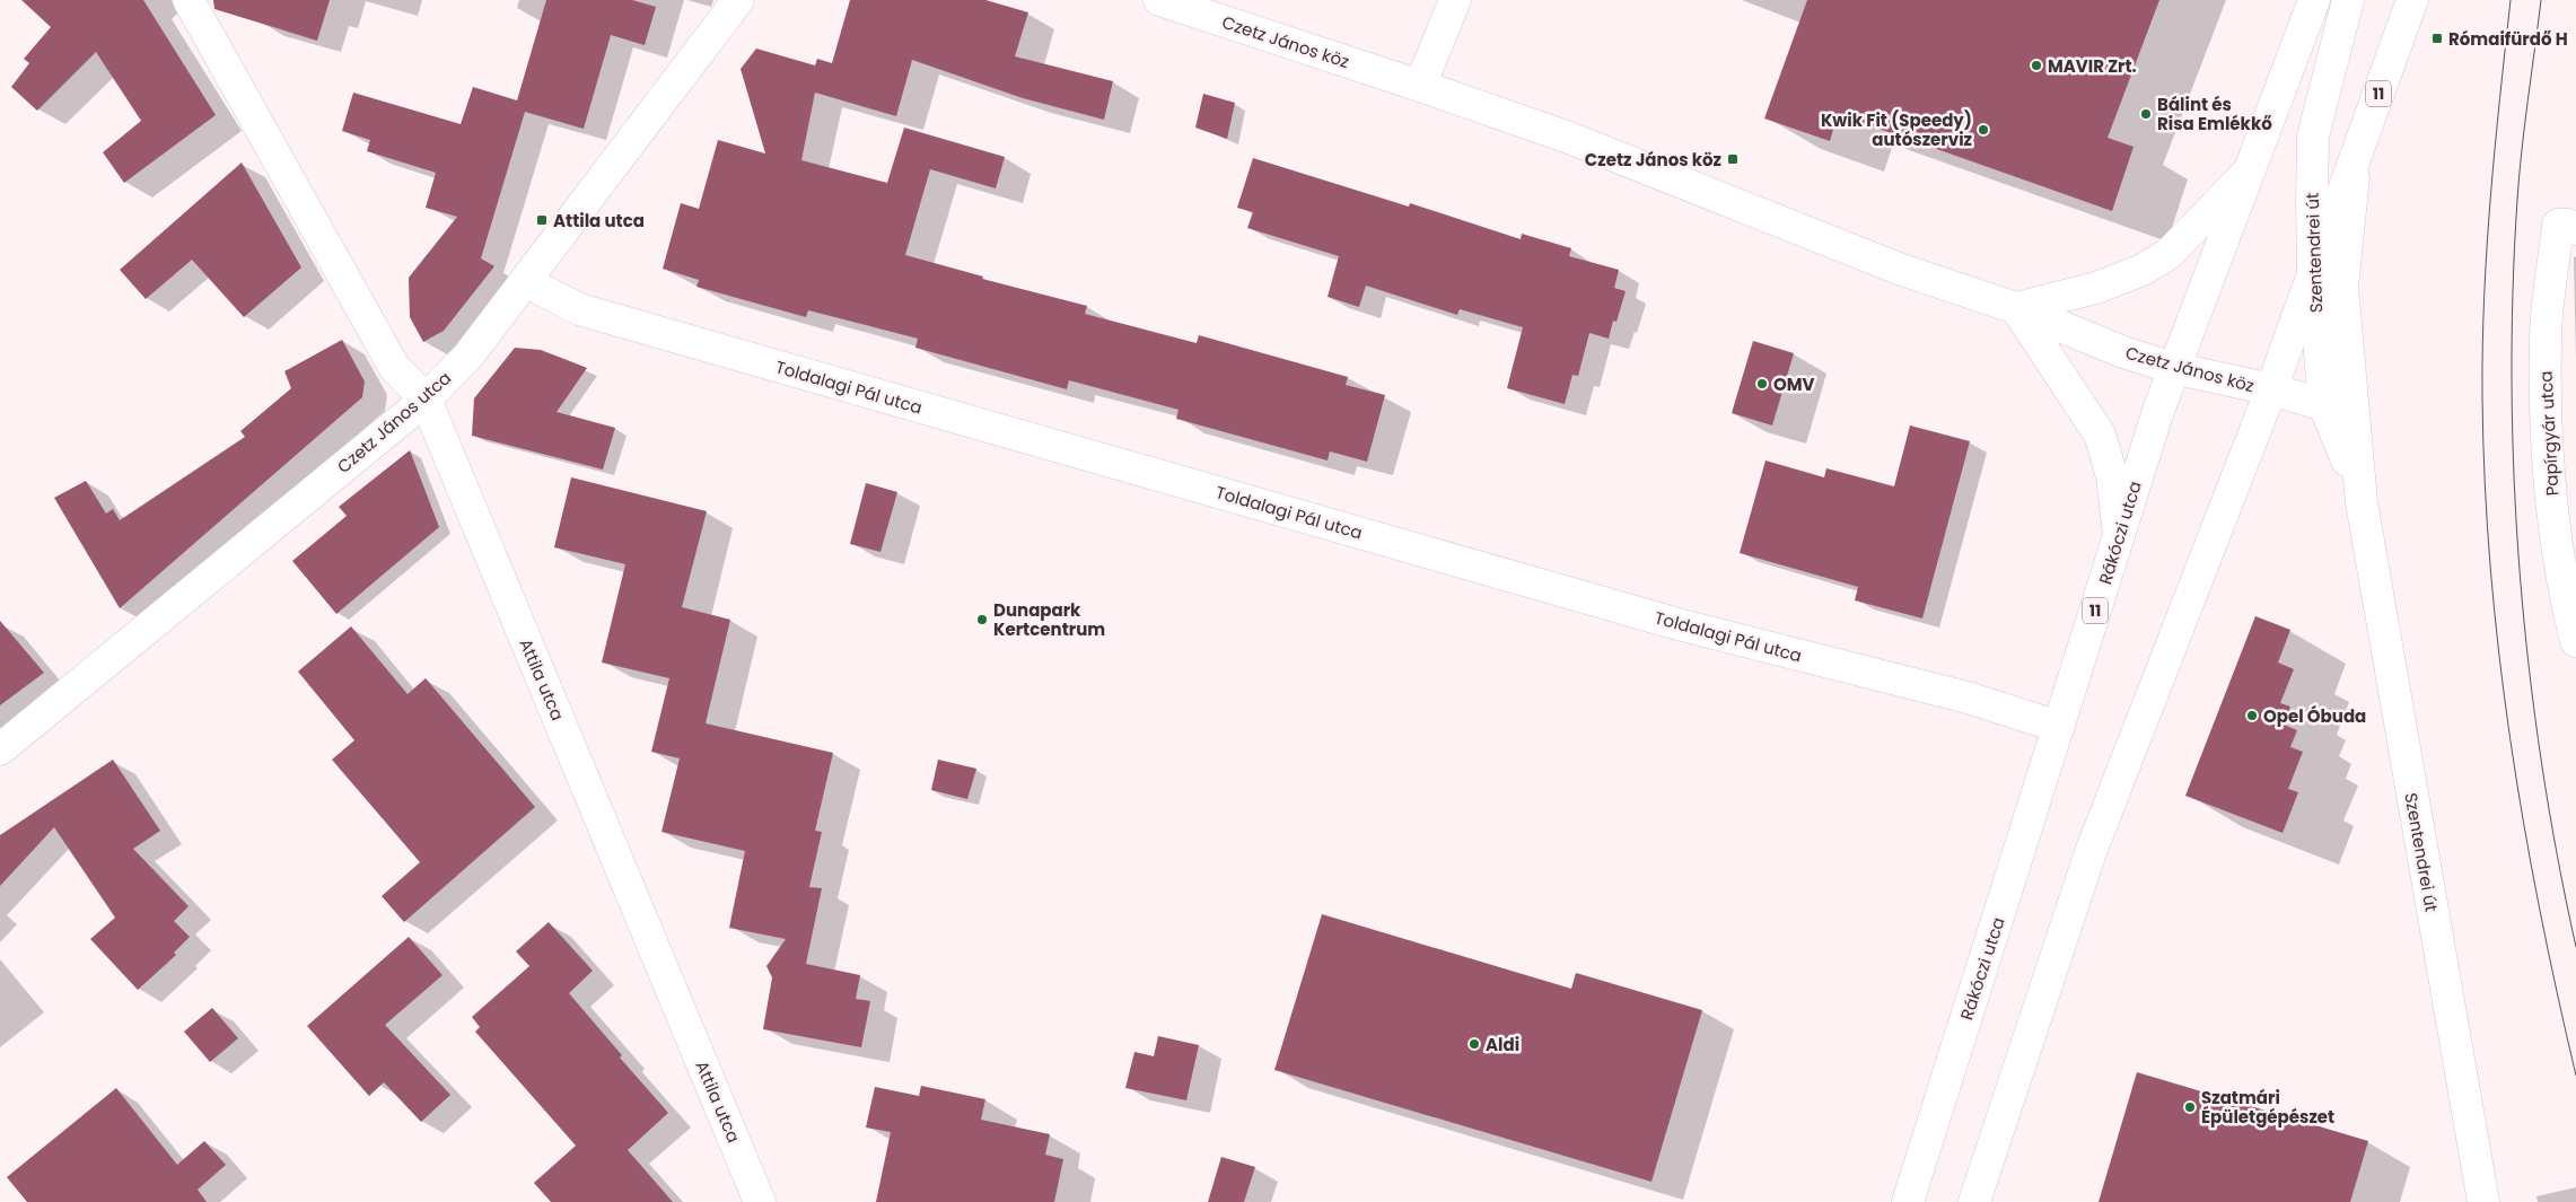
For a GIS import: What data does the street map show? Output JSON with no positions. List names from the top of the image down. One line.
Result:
{"streets":{"street":["Czetz János köz","11","Szentendrei út","Toldalagi Pál utca","Czetz János utca","Papírgyár utca","Rákóczi utca","Attila utca"]},"crossings":[["Czetz János köz","11"],["Czetz János köz","Szentendrei út"],["Czetz János köz","Rákóczi utca"],["11","Szentendrei út"],["Toldalagi Pál utca","Czetz János utca"],["Toldalagi Pál utca","Rákóczi utca"],["Czetz János utca","Attila utca"]],"places":{"transit":["Rómaifürdő H","Czetz János köz","Attila utca"],"other":["MAVIR Zrt.","Bálint és Risa Emlékkő","Kwik Fit (Speedy) autószerviz","OMV","Dunapark Kertcentrum","Opel Óbuda","Aldi","Szatmári Épületgépészet"]}}
